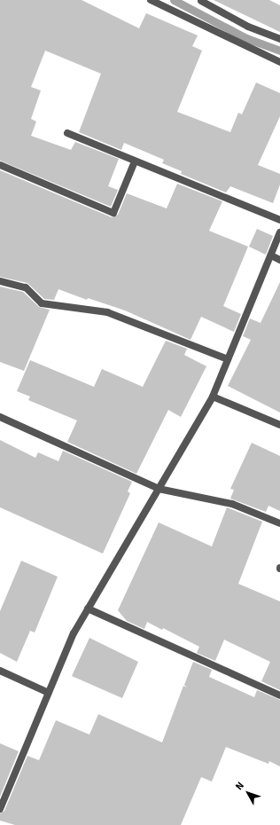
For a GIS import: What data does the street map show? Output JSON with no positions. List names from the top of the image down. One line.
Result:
{"north":"top left"}
